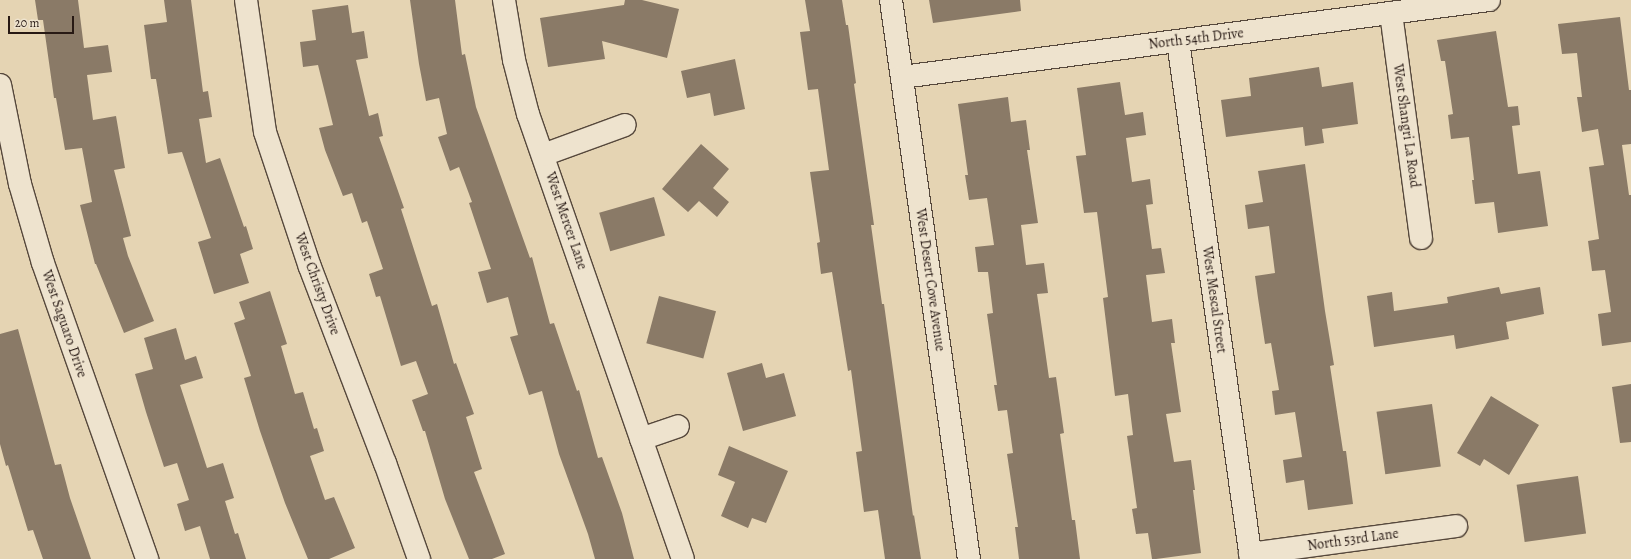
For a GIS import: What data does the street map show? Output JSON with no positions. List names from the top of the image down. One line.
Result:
{"streets":{"street":["North 54th Drive","West Shangri La Road","West Mercer Lane","West Desert Cove Avenue","West Christy Drive","West Mescal Street","West Saguaro Drive","North 53rd Lane"]},"crossings":[["North 54th Drive","West Shangri La Road"],["North 54th Drive","West Desert Cove Avenue"],["North 54th Drive","West Mescal Street"],["West Mescal Street","North 53rd Lane"]],"scale_bar":"20 m"}
